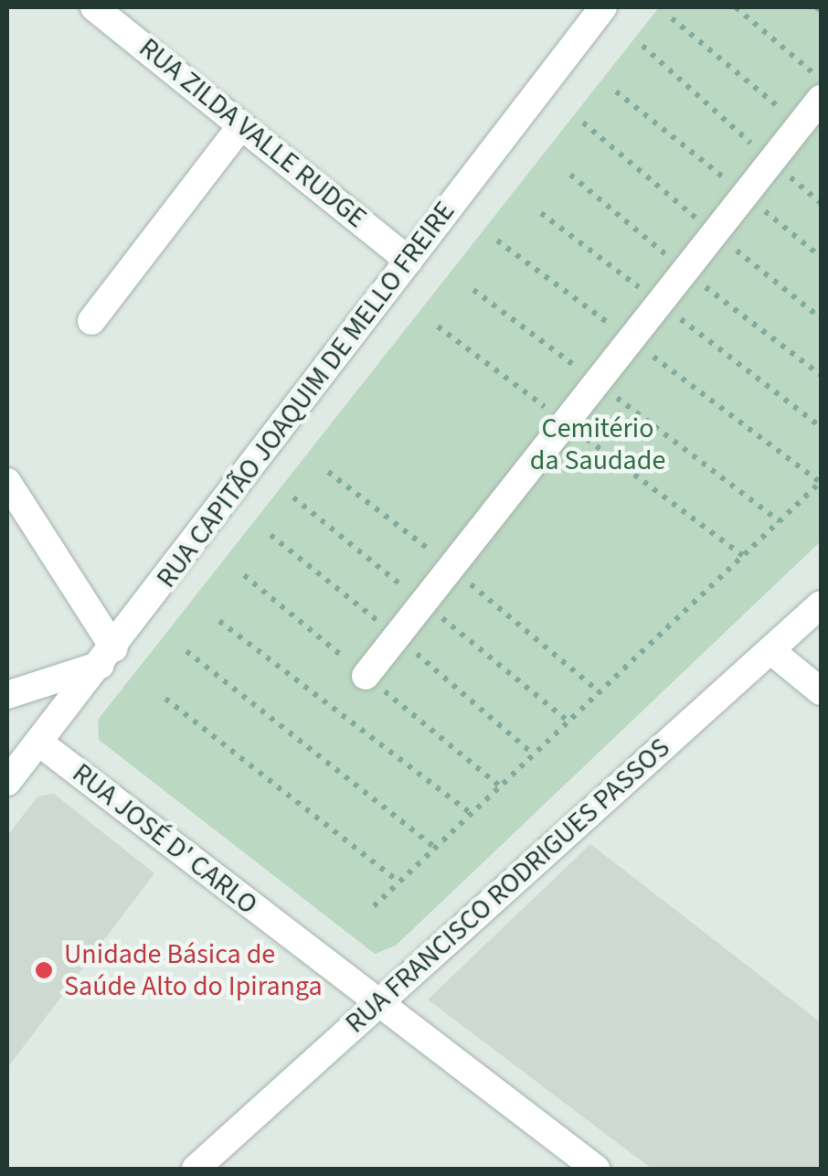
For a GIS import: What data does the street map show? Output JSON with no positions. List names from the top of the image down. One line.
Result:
{"streets":{"street":["RUA ZILDA VALLE RUDGE","RUA CAPITÃO JOAQUIM DE MELLO FREIRE","RUA JOSÉ D' CARLO","RUA FRANCISCO RODRIGUES PASSOS"]},"crossings":[["RUA ZILDA VALLE RUDGE","RUA CAPITÃO JOAQUIM DE MELLO FREIRE"],["RUA CAPITÃO JOAQUIM DE MELLO FREIRE","RUA JOSÉ D' CARLO"],["RUA JOSÉ D' CARLO","RUA FRANCISCO RODRIGUES PASSOS"]],"parks":["Cemitério da Saudade"],"places":["Unidade Básica de Saúde Alto do Ipiranga"]}
